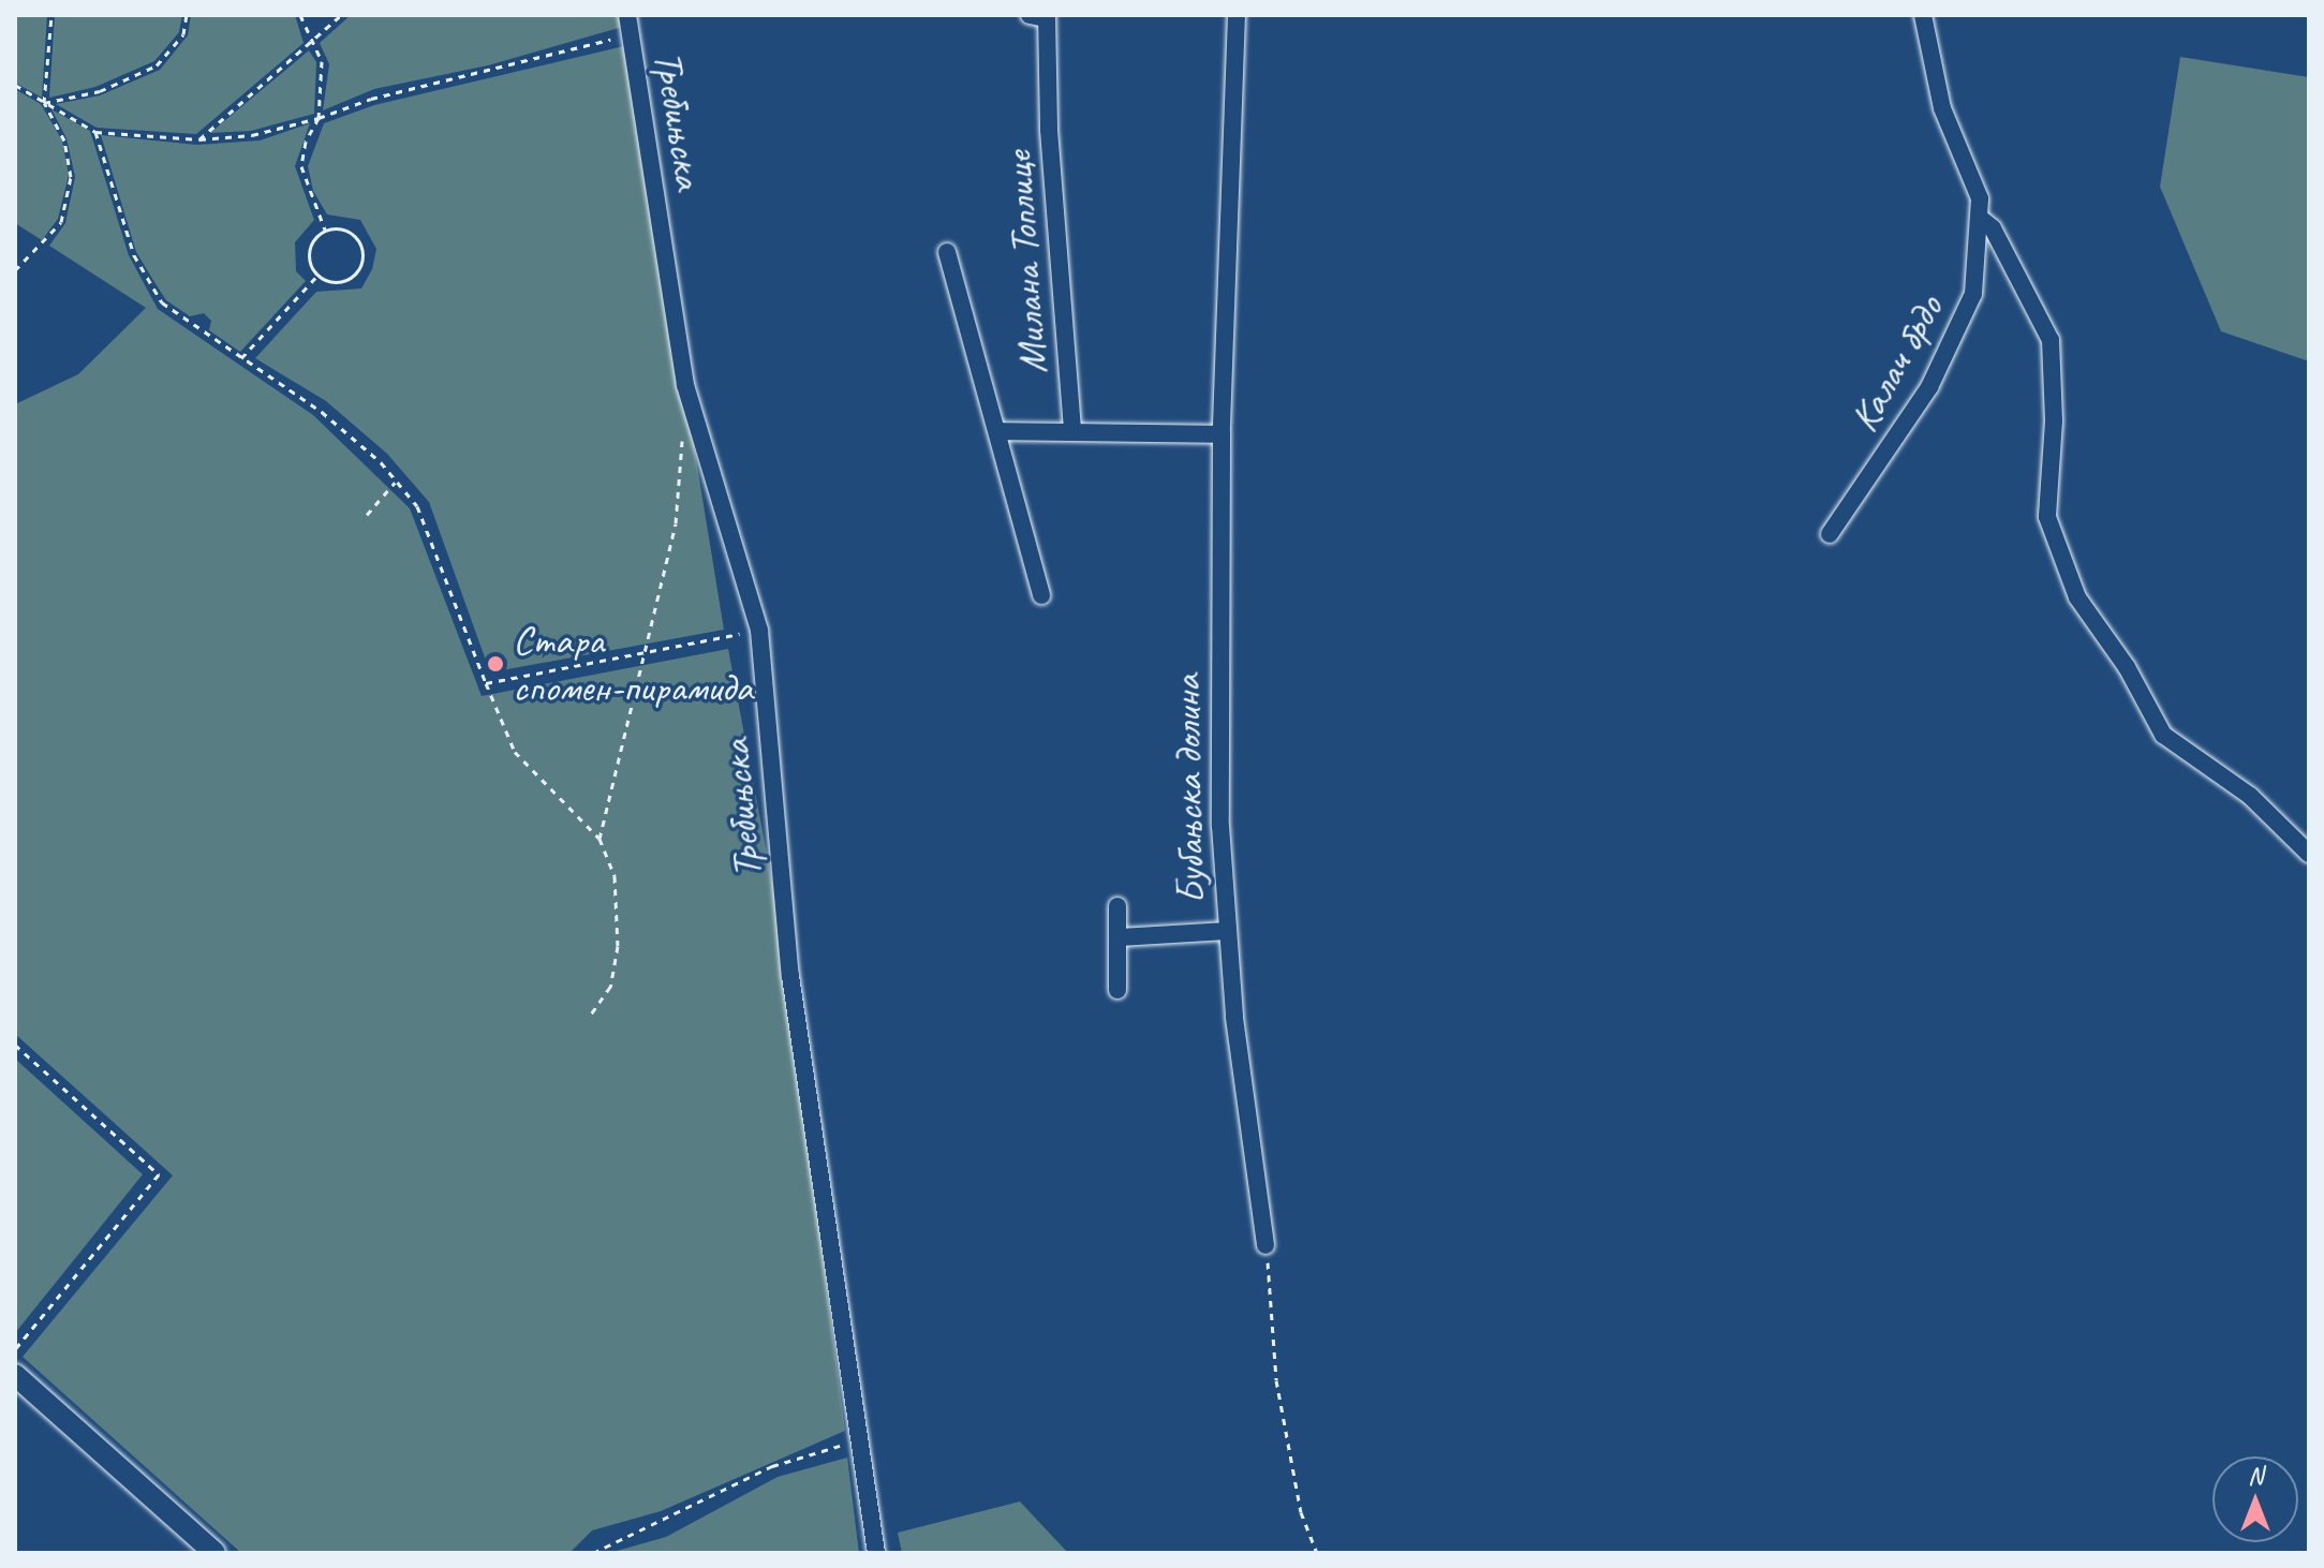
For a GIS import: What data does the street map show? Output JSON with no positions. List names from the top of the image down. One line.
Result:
{"streets":{"street":["Требињска","Милана Топлице","Калач брдо","Бубањска долина"]},"places":["Стара спомен-пирамида"],"north":"top"}
